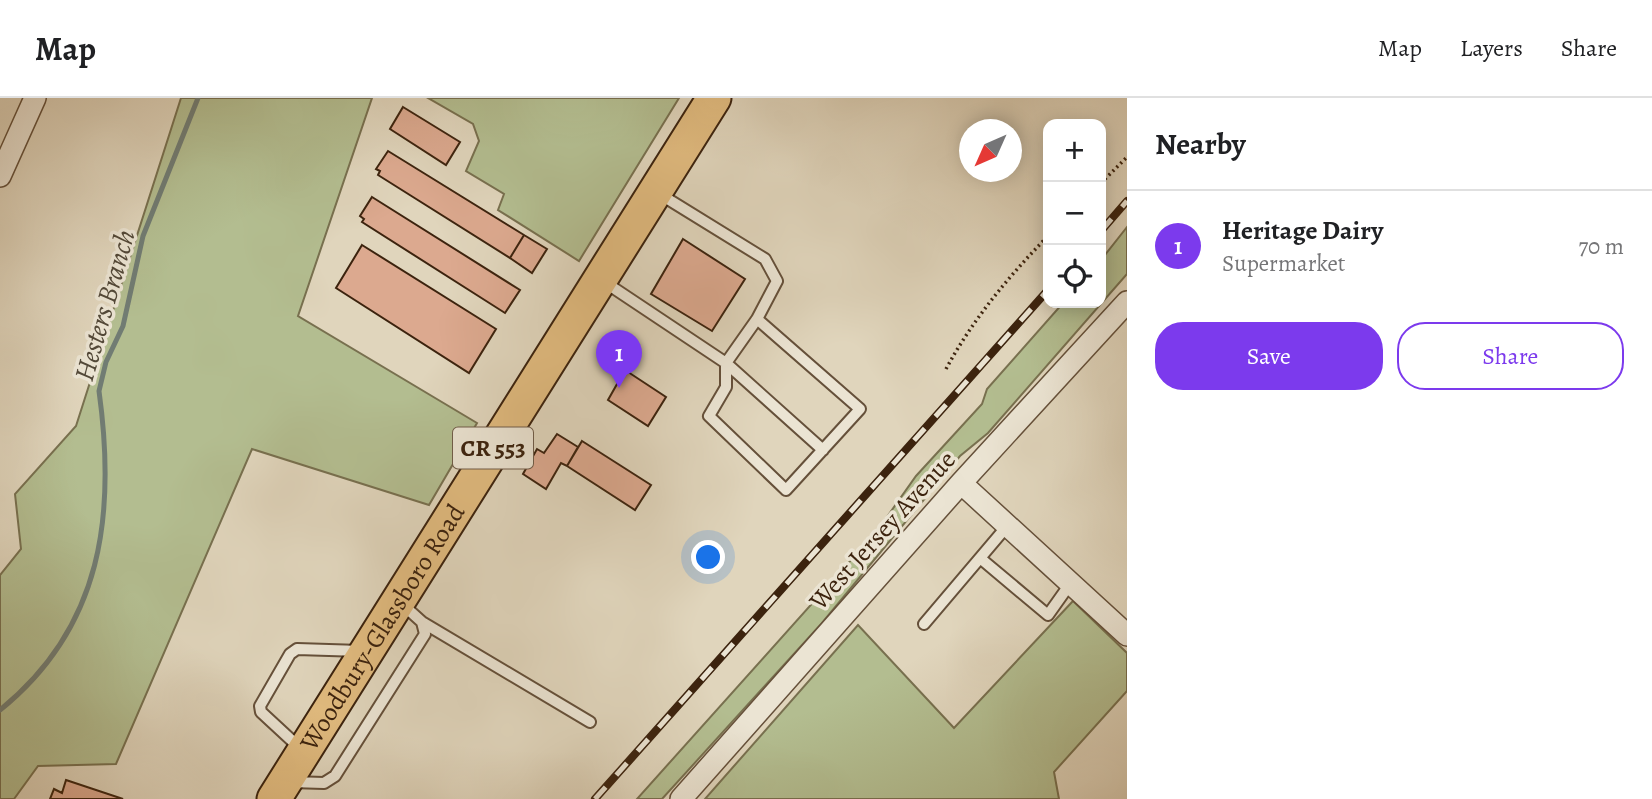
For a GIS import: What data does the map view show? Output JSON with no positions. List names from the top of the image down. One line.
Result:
{"streets":{"main road":["CR 553","Woodbury-Glassboro Road"],"street":["West Jersey Avenue"]},"water":["Hesters Branch"],"north":"bottom left","page":{"header":"Map","nav":["Map","Layers","Share"],"heading":"Nearby","map_buttons":["+","−"],"list":[{"mark":"1","name":"Heritage Dairy","note":"Supermarket","value":"70 m"}],"buttons":["Save","Share"],"pins":"1"}}
